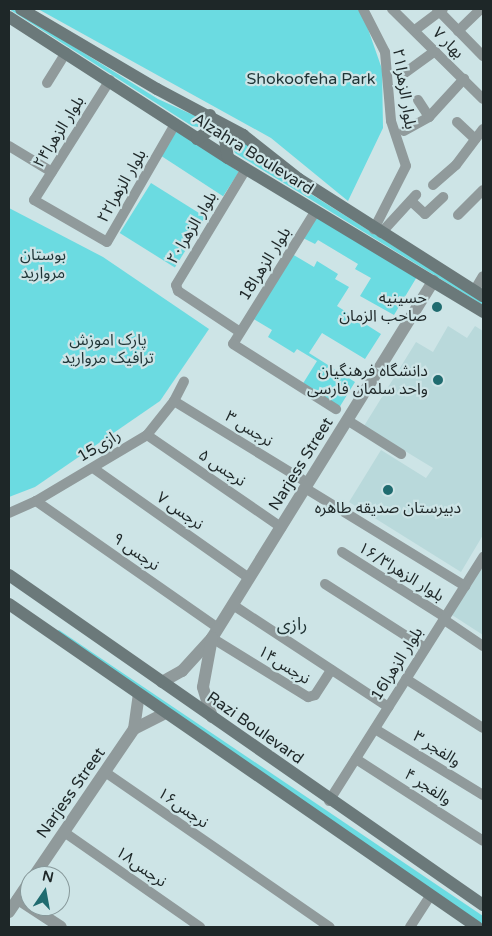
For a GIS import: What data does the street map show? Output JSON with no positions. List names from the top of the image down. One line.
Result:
{"streets":{"main road":["Alzahra Boulevard","Razi Boulevard"],"street":["بهار ۷","بلوار الزهرا۲۱","بلوار الزهرا۲۴","بلوار الزهرا۲۲","بلوار الزهرا۲۰","18بلوار الزهرا","نرجس ۳","15رازی","Narjess Street","نرجس ۵","نرجس ۷","نرجس ۹","بلوار الزهرا۱۶/۳","16بلوار الزهرا","نرجس۱۴","والفجر ۳","والفجر ۴","نرجس۱۶","نرجس۱۸"]},"crossings":[["بلوار الزهرا۲۱","Alzahra Boulevard"],["بلوار الزهرا۲۴","Alzahra Boulevard"],["بلوار الزهرا۲۴","بلوار الزهرا۲۲"],["Alzahra Boulevard","بلوار الزهرا۲۲"],["Alzahra Boulevard","بلوار الزهرا۲۰"],["Alzahra Boulevard","18بلوار الزهرا"],["Alzahra Boulevard","Narjess Street"],["بلوار الزهرا۲۰","18بلوار الزهرا"],["نرجس ۳","15رازی"],["نرجس ۳","Narjess Street"],["نرجس ۳","16بلوار الزهرا"],["15رازی","نرجس ۵"],["15رازی","نرجس ۷"],["15رازی","نرجس ۹"],["Narjess Street","نرجس ۵"],["Narjess Street","نرجس ۷"],["Narjess Street","نرجس ۹"],["Narjess Street","نرجس۱۴"],["Narjess Street","نرجس۱۶"],["Narjess Street","نرجس۱۸"],["نرجس ۹","نرجس۱۴"],["بلوار الزهرا۱۶/۳","16بلوار الزهرا"],["16بلوار الزهرا","Razi Boulevard"],["16بلوار الزهرا","والفجر ۳"],["16بلوار الزهرا","والفجر ۴"]],"districts":["رازی"],"parks":["Shokoofeha Park","بوستان مروارید","پارک اموزش ترافیک مروارید"],"places":["حسینیه صاحب الزمان","دانشگاه فرهنگیان واحد سلمان فارسی","دبیرستان صدیقه طاهره"],"north":"top"}
